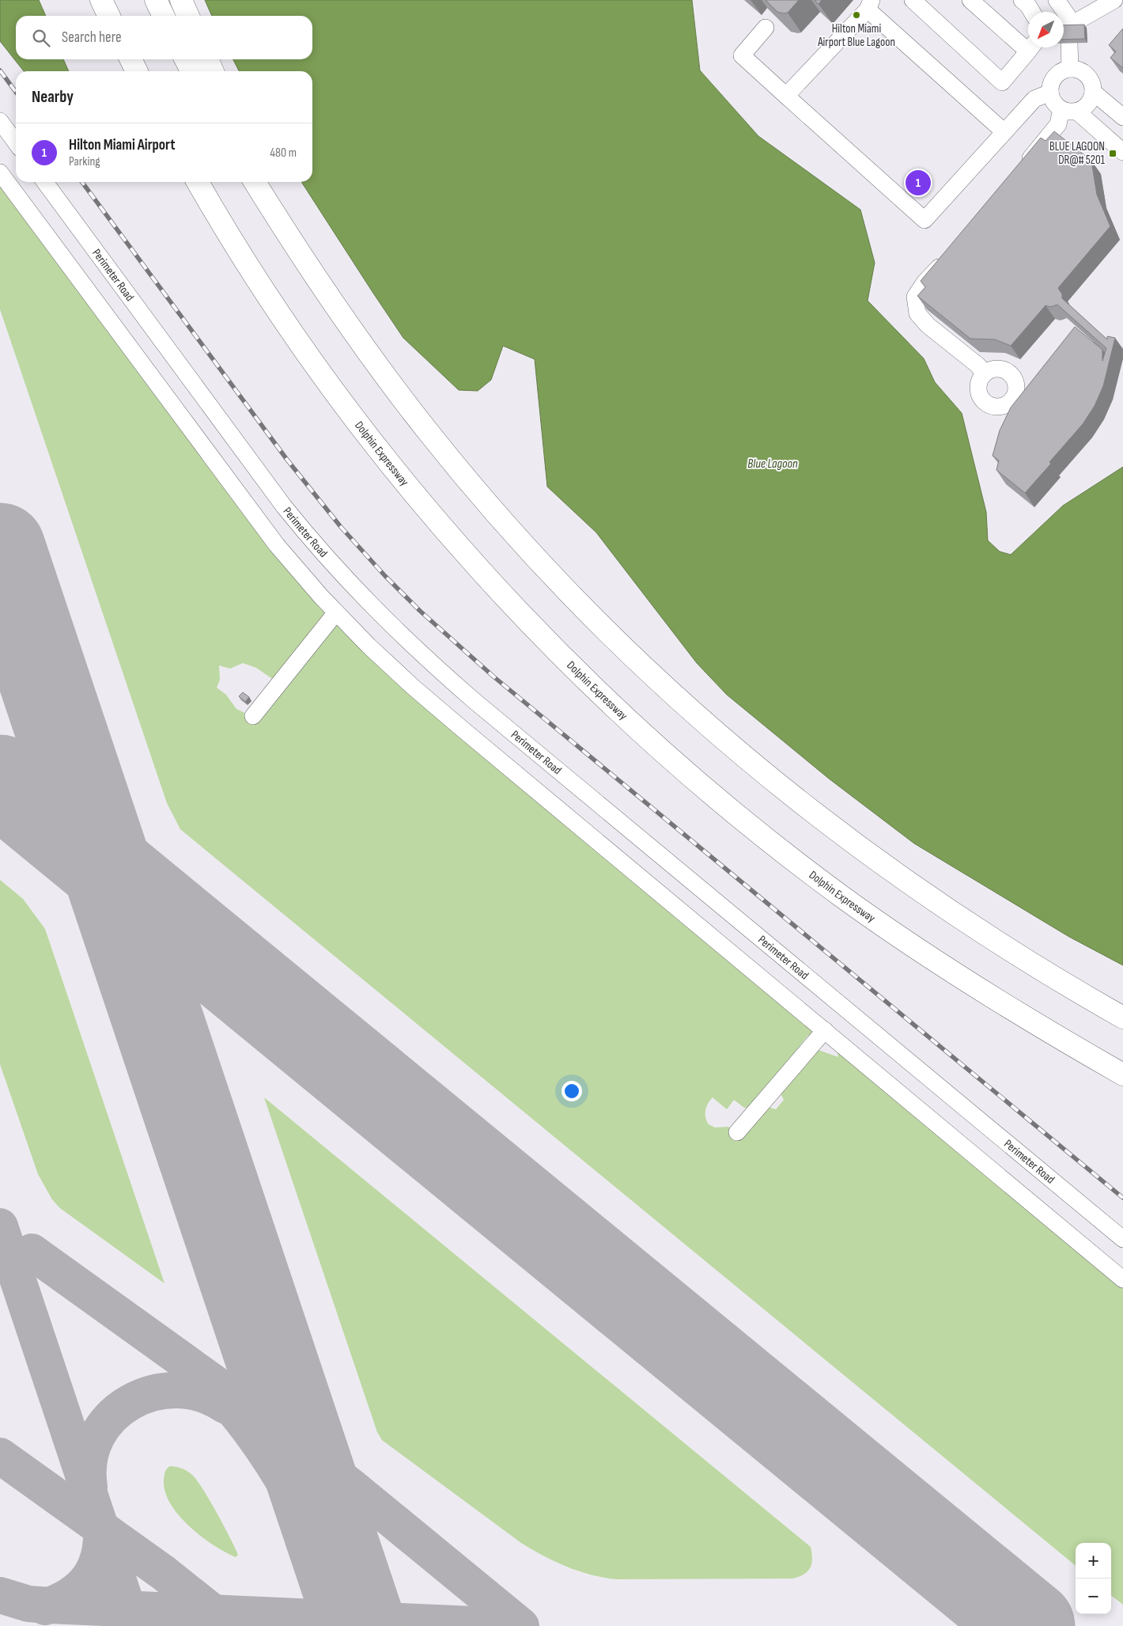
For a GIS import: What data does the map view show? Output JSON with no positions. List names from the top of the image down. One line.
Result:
{"streets":{"highway":["Dolphin Expressway"],"street":["Perimeter Road"]},"water":["Blue Lagoon"],"places":{"other":["Hilton Miami Airport Blue Lagoon"],"transit":["BLUE LAGOON DR@# 5201"]},"north":"bottom left","page":{"search":"Search here","heading":"Nearby","list":[{"mark":"1","name":"Hilton Miami Airport","note":"Parking","value":"480 m"}],"pins":"1","map_buttons":["+","−"]}}
